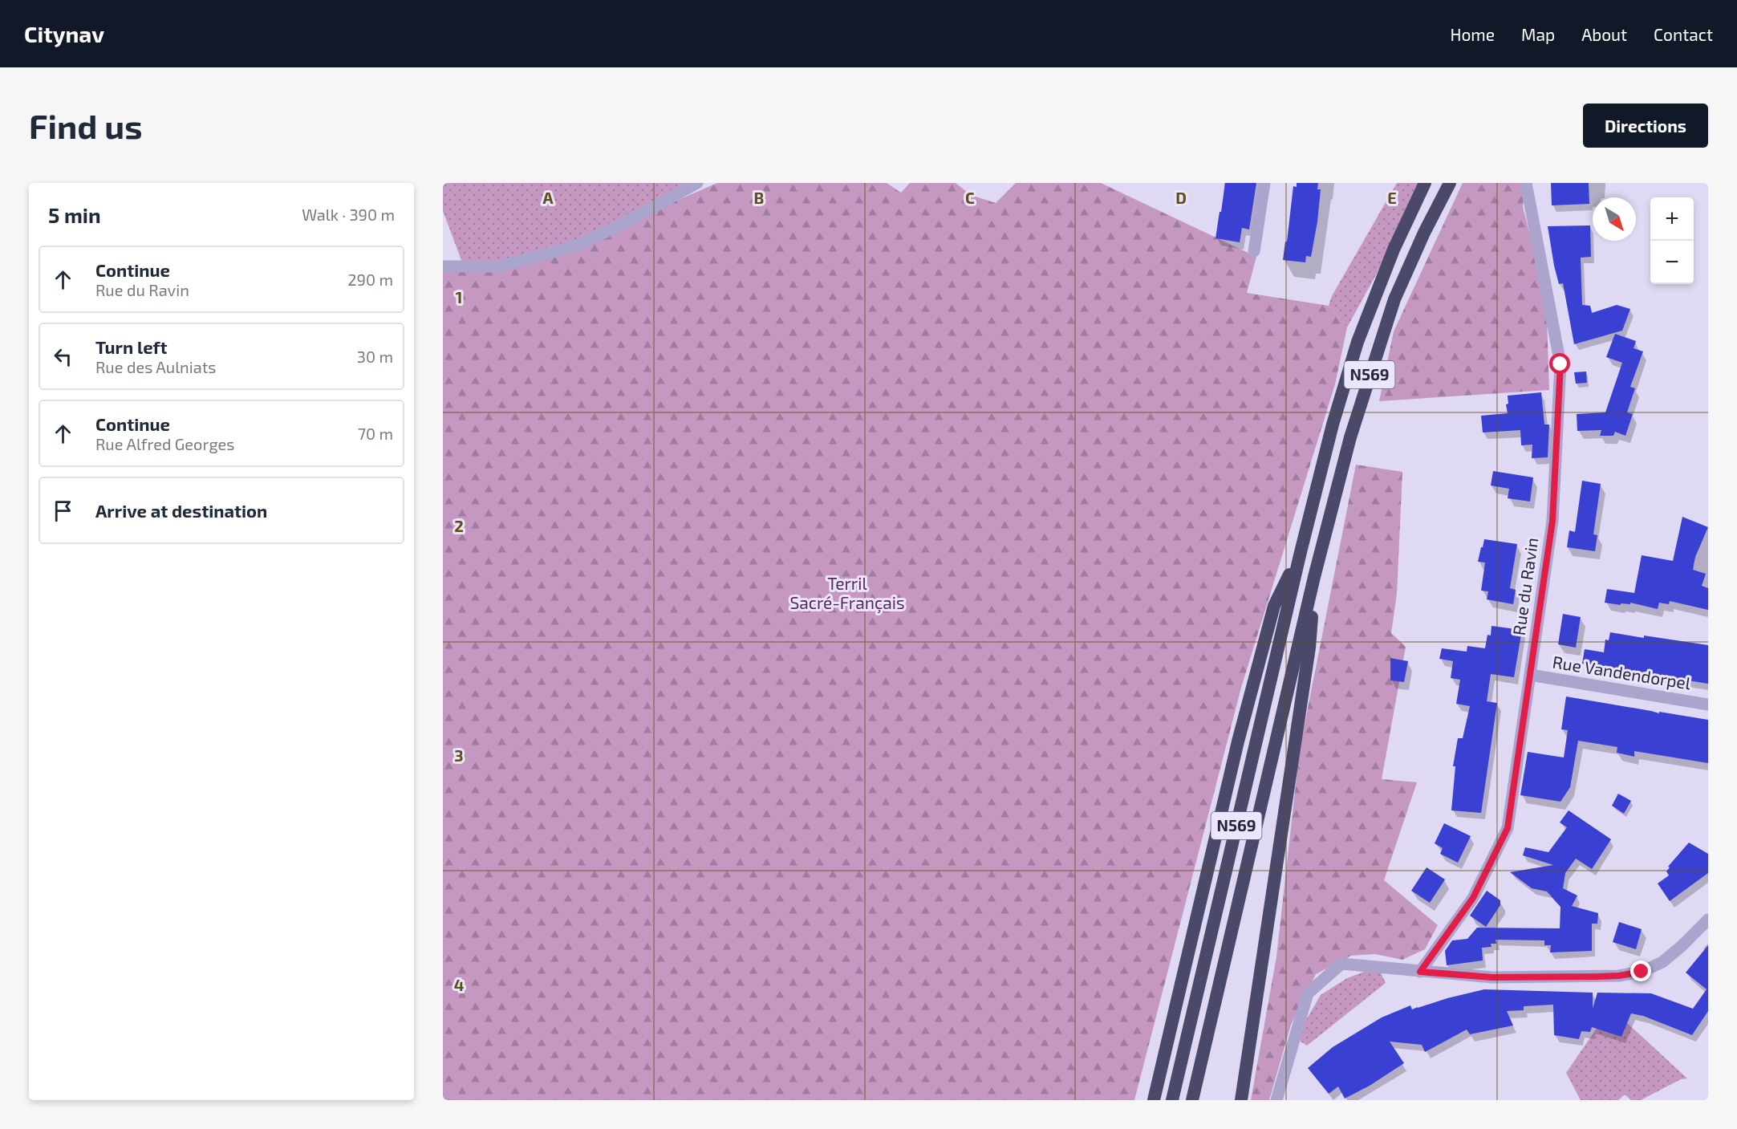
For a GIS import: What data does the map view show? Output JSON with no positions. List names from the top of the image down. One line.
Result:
{"streets":{"highway":["N569"],"street":["Rue du Ravin","Rue Vandendorpel"]},"crossings":[["Rue du Ravin","Rue Vandendorpel"]],"parks":["Terril Sacré-Français"],"north":"bottom right","page":{"header":"Citynav","nav":["Home","Map","About","Contact"],"buttons":"Directions","title":"Find us","heading":["5 min","Walk · 390 m"],"map_buttons":["+","−"],"list":[["Continue","Rue du Ravin","290 m"],["Turn left","Rue des Aulniats","30 m"],["Continue","Rue Alfred Georges","70 m"],"Arrive at destination"]},"grid":{"columns":["A","B","C","D","E"],"rows":["1","2","3","4"]}}
